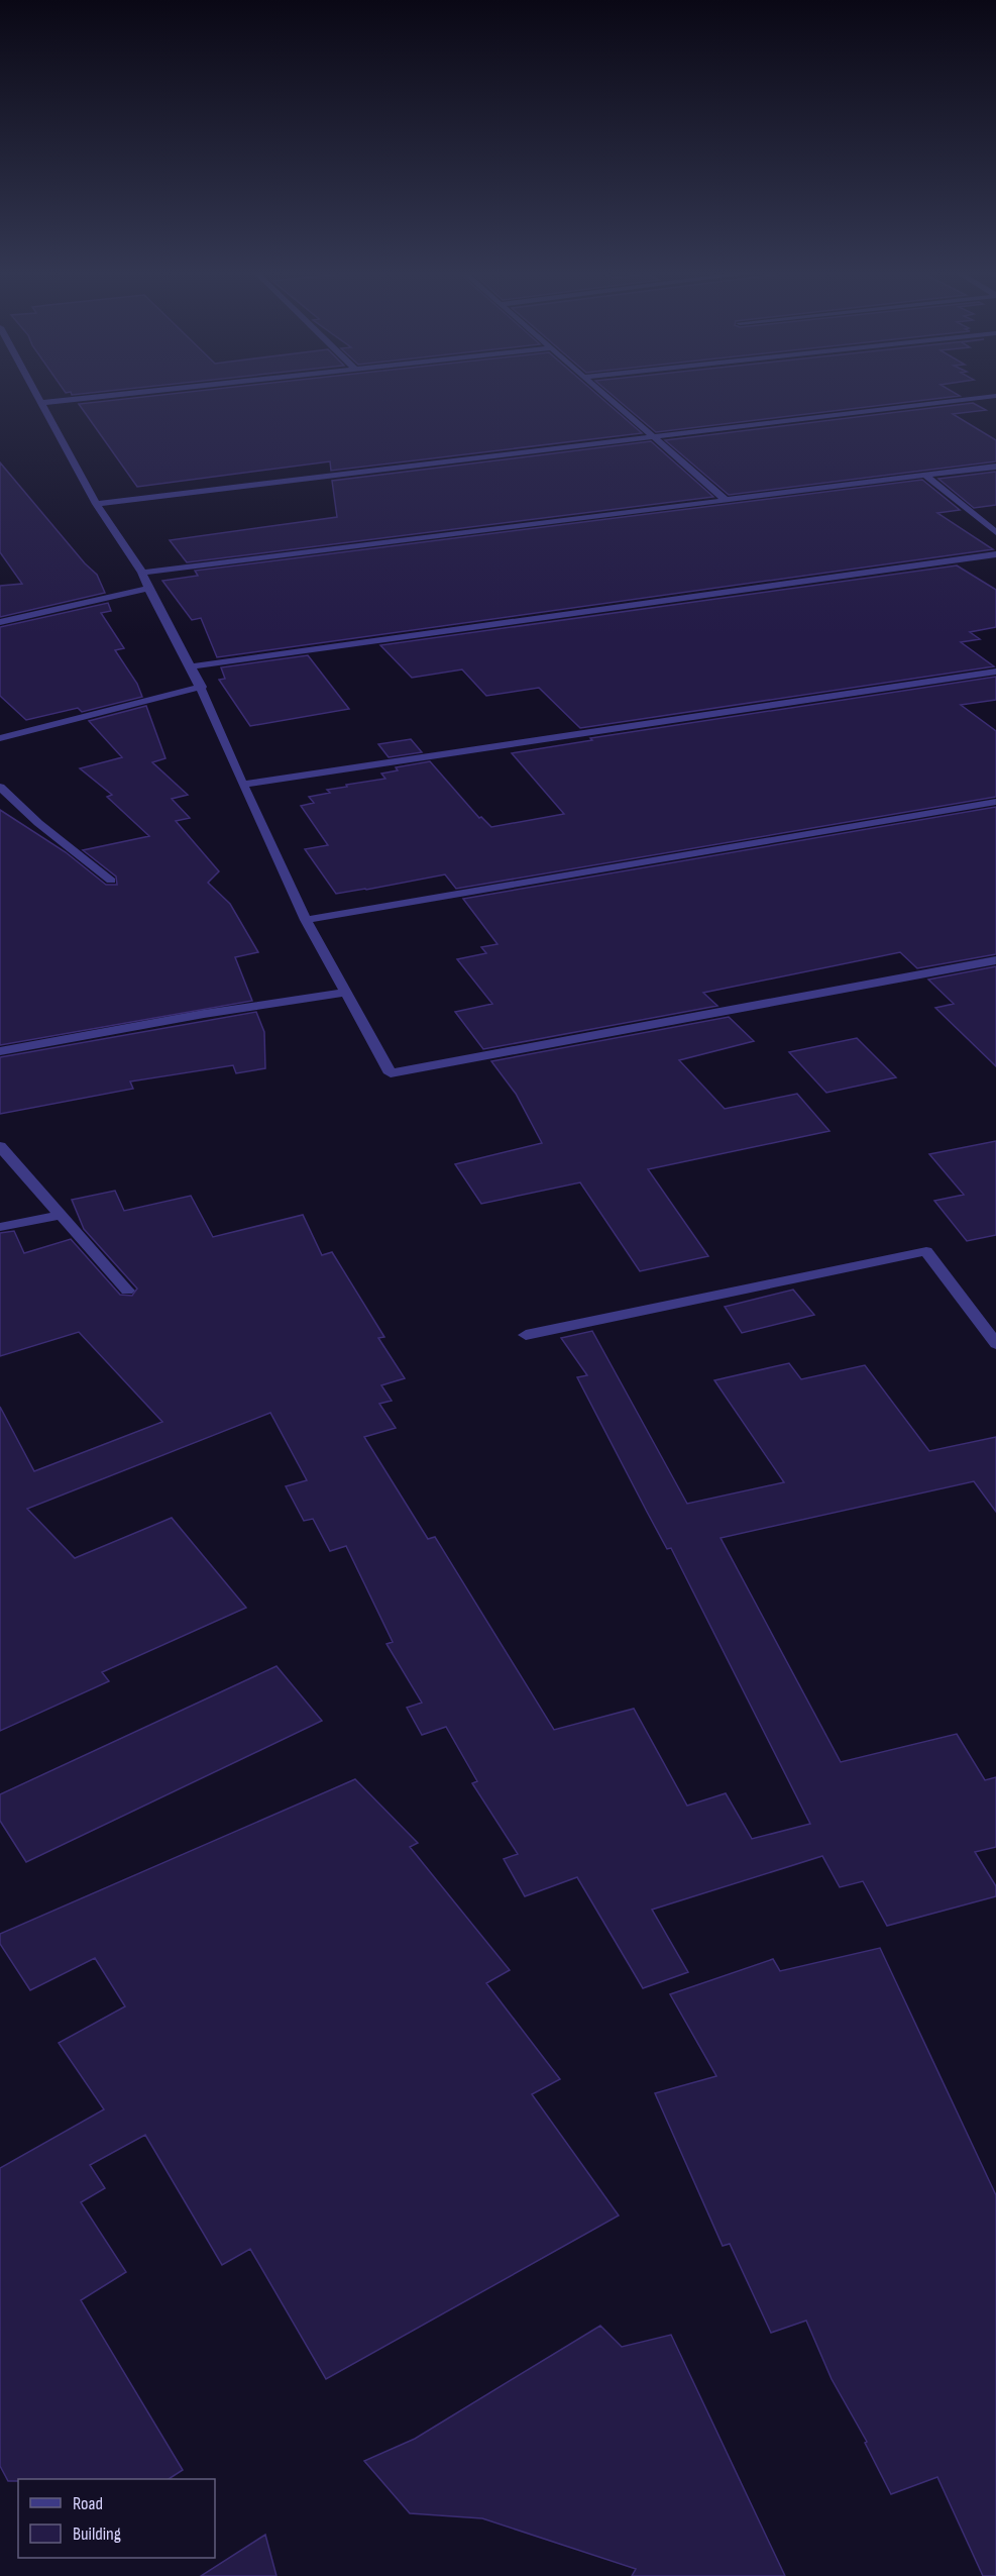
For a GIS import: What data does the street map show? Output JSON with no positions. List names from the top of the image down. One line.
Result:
{"legend":["Road","Building"]}
